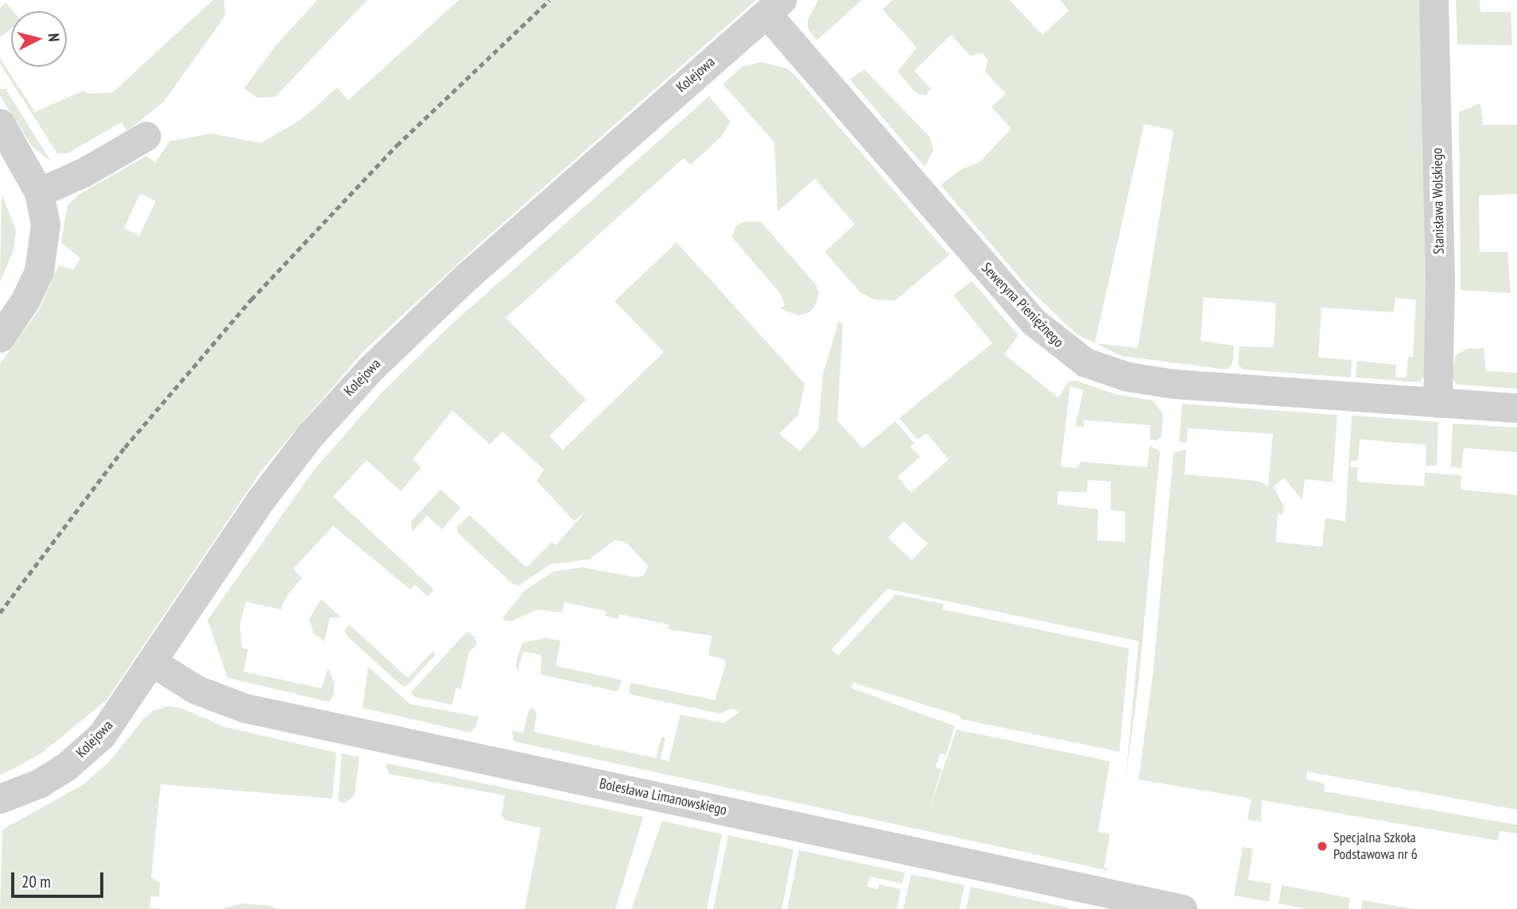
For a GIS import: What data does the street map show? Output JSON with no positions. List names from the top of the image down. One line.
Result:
{"streets":{"street":["Kolejowa","Stanisława Wolskiego","Seweryna Pieniężnego","Bolesława Limanowskiego"]},"crossings":[["Kolejowa","Seweryna Pieniężnego"],["Kolejowa","Bolesława Limanowskiego"],["Stanisława Wolskiego","Seweryna Pieniężnego"]],"places":["Specjalna Szkoła Podstawowa nr 6"],"scale_bar":"20 m","north":"right"}
